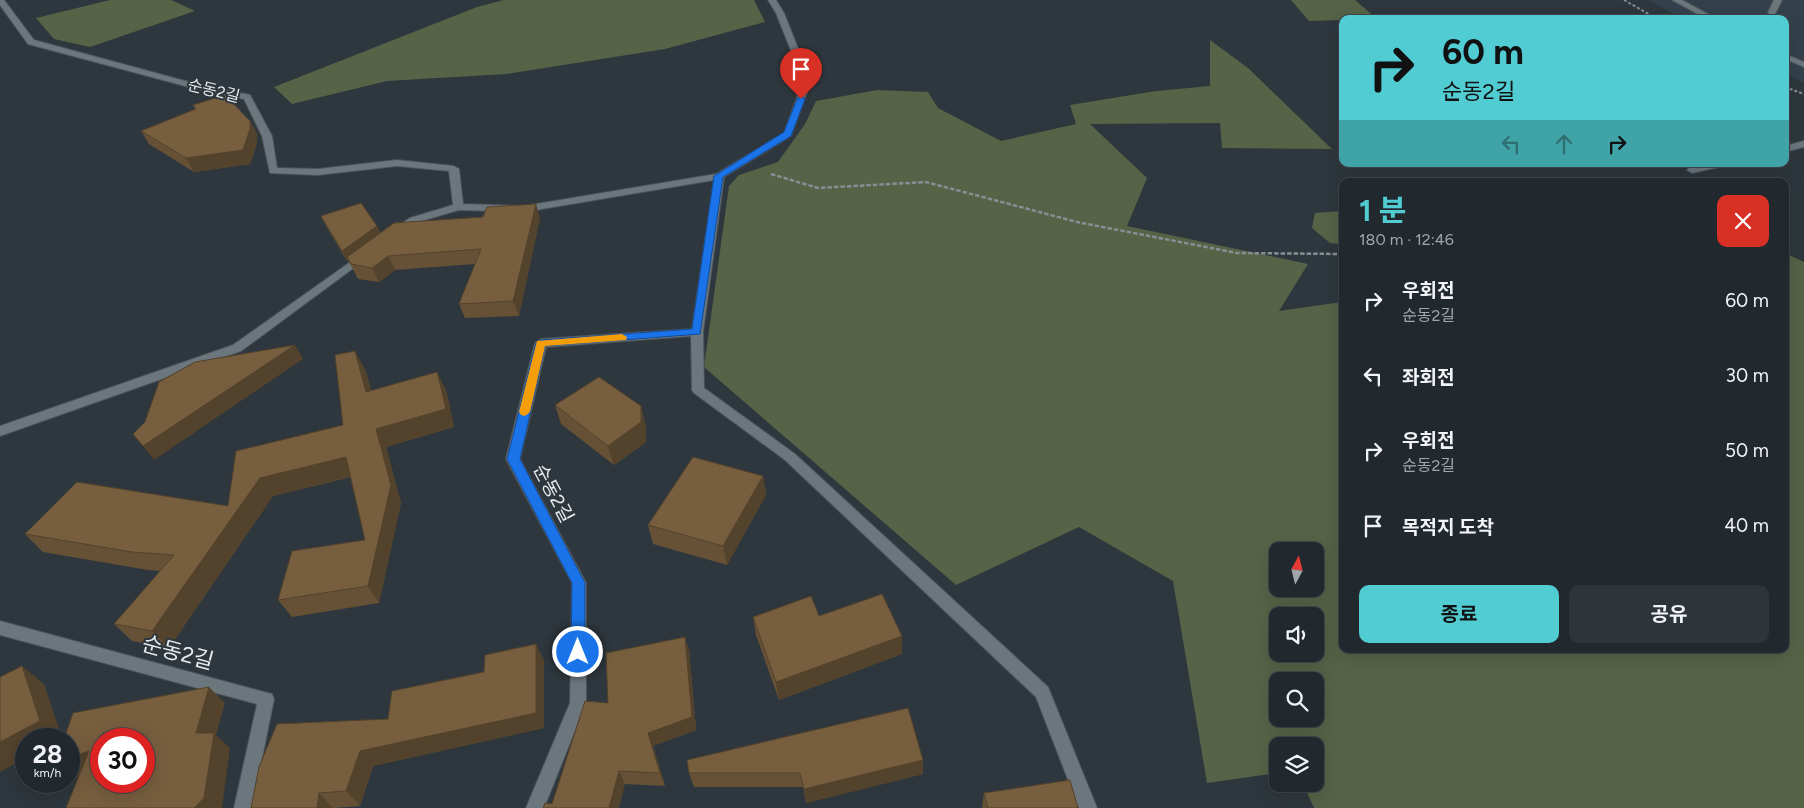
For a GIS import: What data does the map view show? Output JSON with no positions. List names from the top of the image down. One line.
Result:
{"streets":{"street":["순동2길"]},"north":"top","page":{"turn":["60 m","순동2길"],"heading":["1 분","180 m · 12:46"],"list":[{"name":"우회전","note":"순동2길","value":"60 m"},{"name":"좌회전","value":"30 m"},{"name":"우회전","note":"순동2길","value":"50 m"},{"name":"목적지 도착","value":"40 m"}],"buttons":["종료","공유"],"speed":"28 km/h","limit":"30"}}
